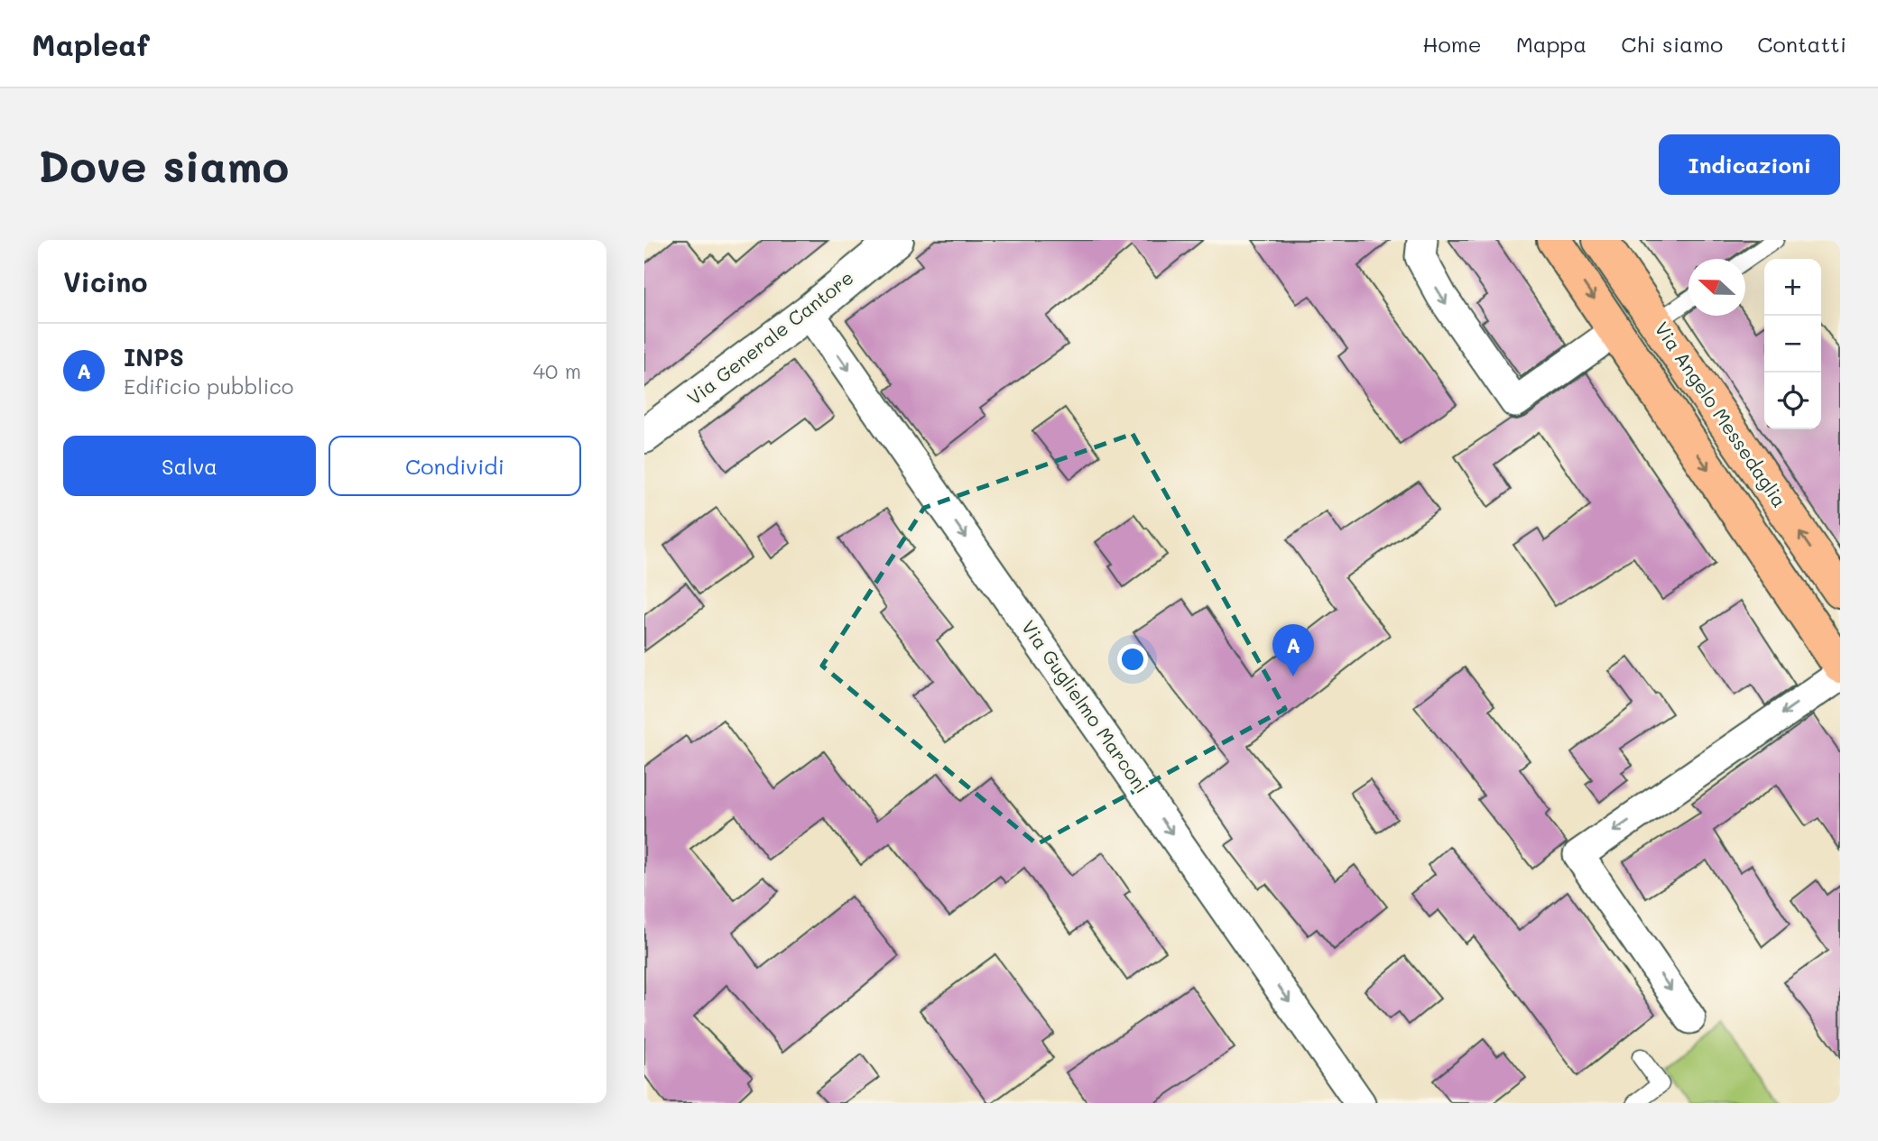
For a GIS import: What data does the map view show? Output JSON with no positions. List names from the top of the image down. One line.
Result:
{"streets":{"main road":["Via Angelo Messedaglia"],"street":["Via Generale Cantore","Via Guglielmo Marconi"]},"crossings":[["Via Generale Cantore","Via Guglielmo Marconi"]],"one_way":["Via Guglielmo Marconi"],"north":"left","page":{"header":"Mapleaf","nav":["Home","Mappa","Chi siamo","Contatti"],"buttons":["Indicazioni",["Salva","Condividi"]],"title":"Dove siamo","heading":"Vicino","map_buttons":["+","−"],"list":[{"mark":"A","name":"INPS","note":"Edificio pubblico","value":"40 m"}],"pins":"A"}}
